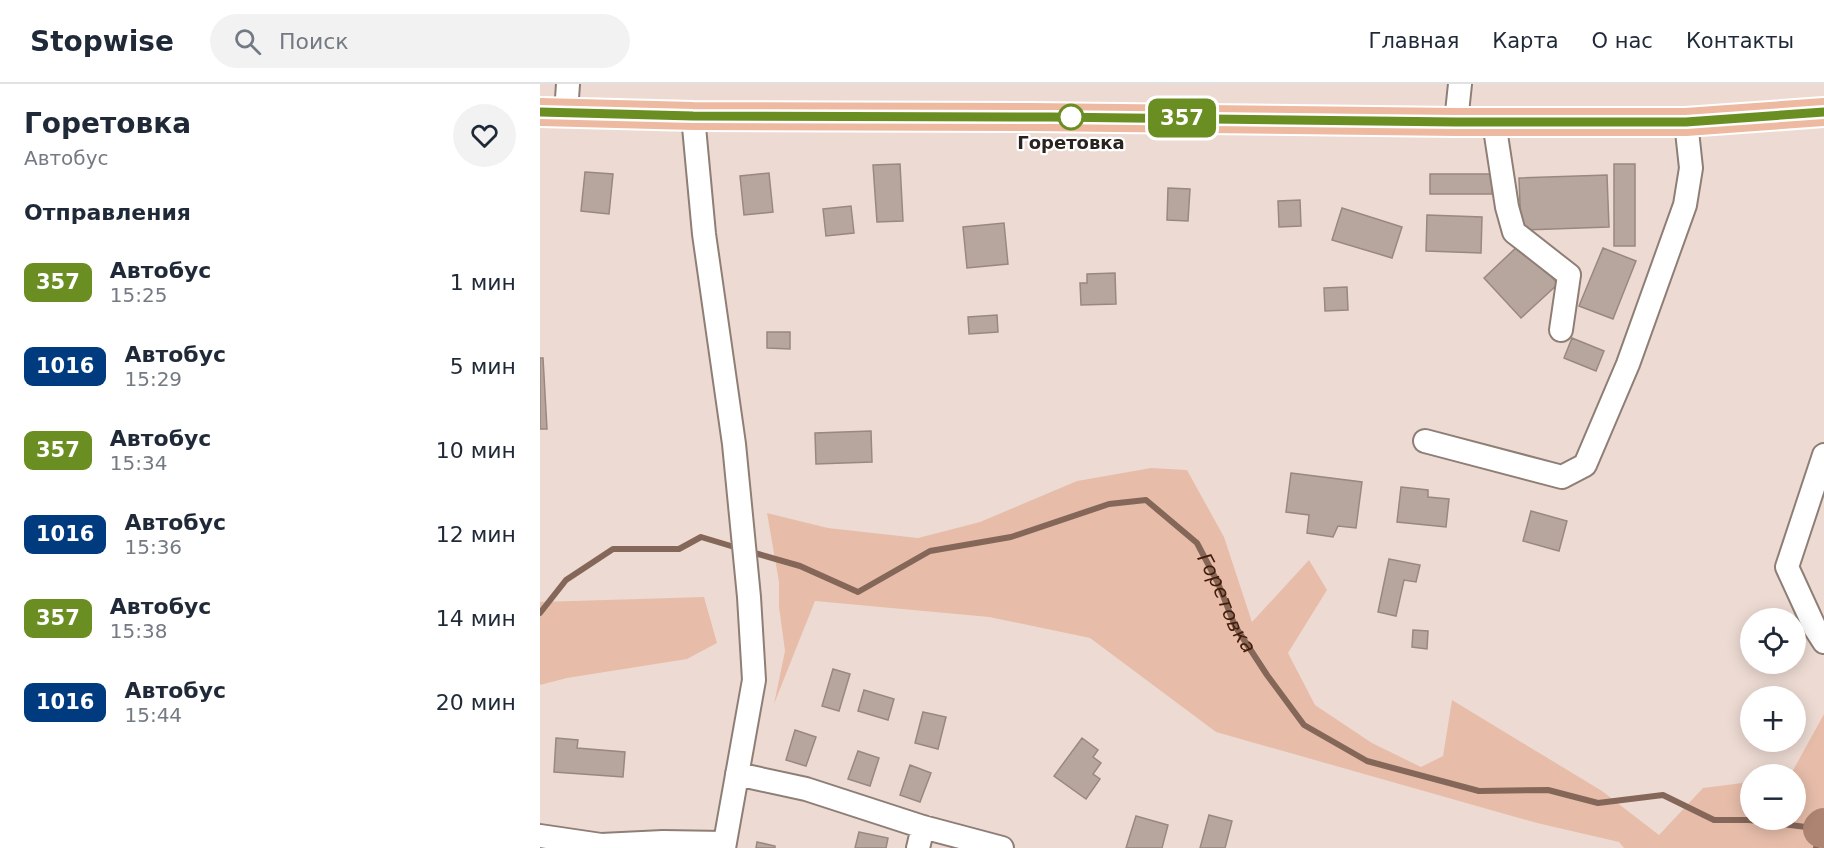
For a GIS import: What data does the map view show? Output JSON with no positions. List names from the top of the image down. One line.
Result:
{"water":["Горетовка"],"places":["Горетовка"],"lines":["bus line 357"],"page":{"header":"Stopwise","search":"Поиск","nav":["Главная","Карта","О нас","Контакты"],"heading":[["Горетовка","Автобус"],"Отправления"],"on_map":"357","list":[{"mark":"357","name":"Автобус","note":"15:25","value":"1 мин"},{"mark":"1016","name":"Автобус","note":"15:29","value":"5 мин"},{"mark":"357","name":"Автобус","note":"15:34","value":"10 мин"},{"mark":"1016","name":"Автобус","note":"15:36","value":"12 мин"},{"mark":"357","name":"Автобус","note":"15:38","value":"14 мин"},{"mark":"1016","name":"Автобус","note":"15:44","value":"20 мин"}],"map_buttons":["+","−"]}}
